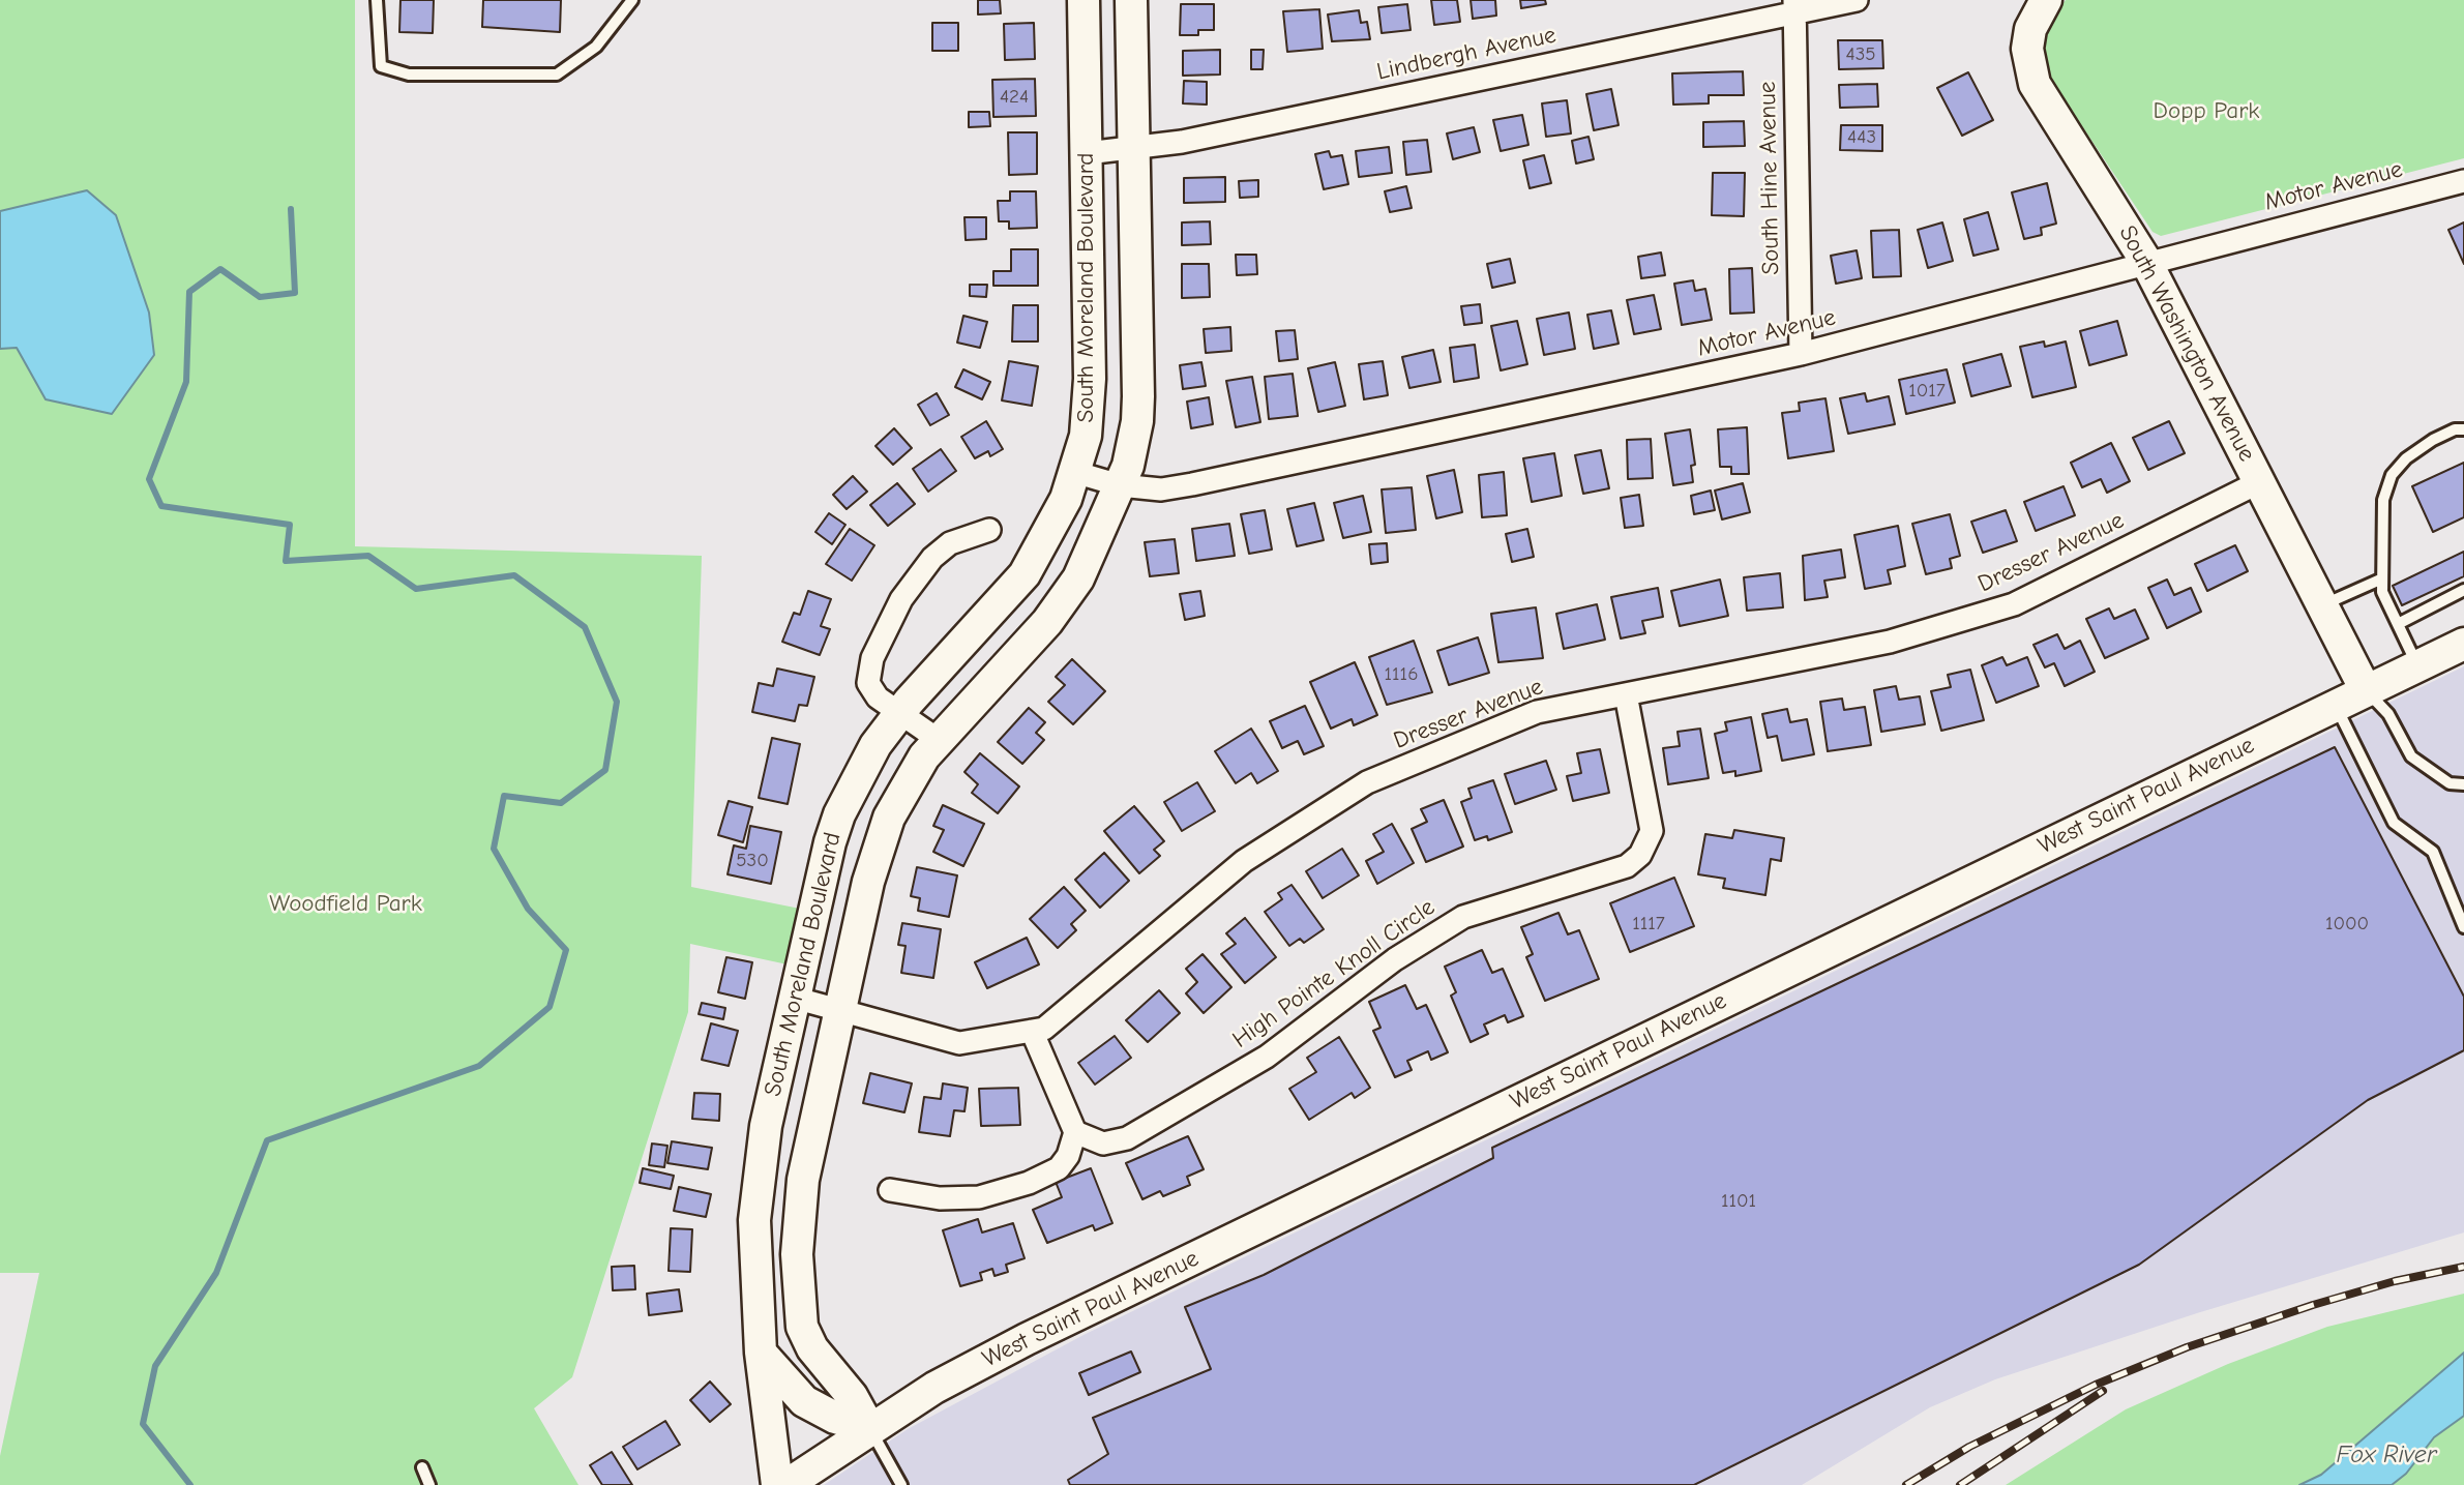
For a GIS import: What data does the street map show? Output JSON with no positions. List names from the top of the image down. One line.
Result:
{"streets":{"street":["Lindbergh Avenue","South Hine Avenue","Motor Avenue","South Moreland Boulevard","South Washington Avenue","Dresser Avenue","West Saint Paul Avenue","High Pointe Knoll Circle"]},"crossings":[["Lindbergh Avenue","South Hine Avenue"],["Lindbergh Avenue","South Moreland Boulevard"],["South Hine Avenue","Motor Avenue"],["Motor Avenue","South Moreland Boulevard"],["Motor Avenue","South Washington Avenue"],["South Moreland Boulevard","Dresser Avenue"],["South Moreland Boulevard","West Saint Paul Avenue"],["South Washington Avenue","Dresser Avenue"],["South Washington Avenue","West Saint Paul Avenue"],["Dresser Avenue","High Pointe Knoll Circle"]],"water":["Fox River"],"parks":["Dopp Park","Woodfield Park"],"house_numbers":["435","424","443","1017","1116","530","1117","1000","1101"]}
